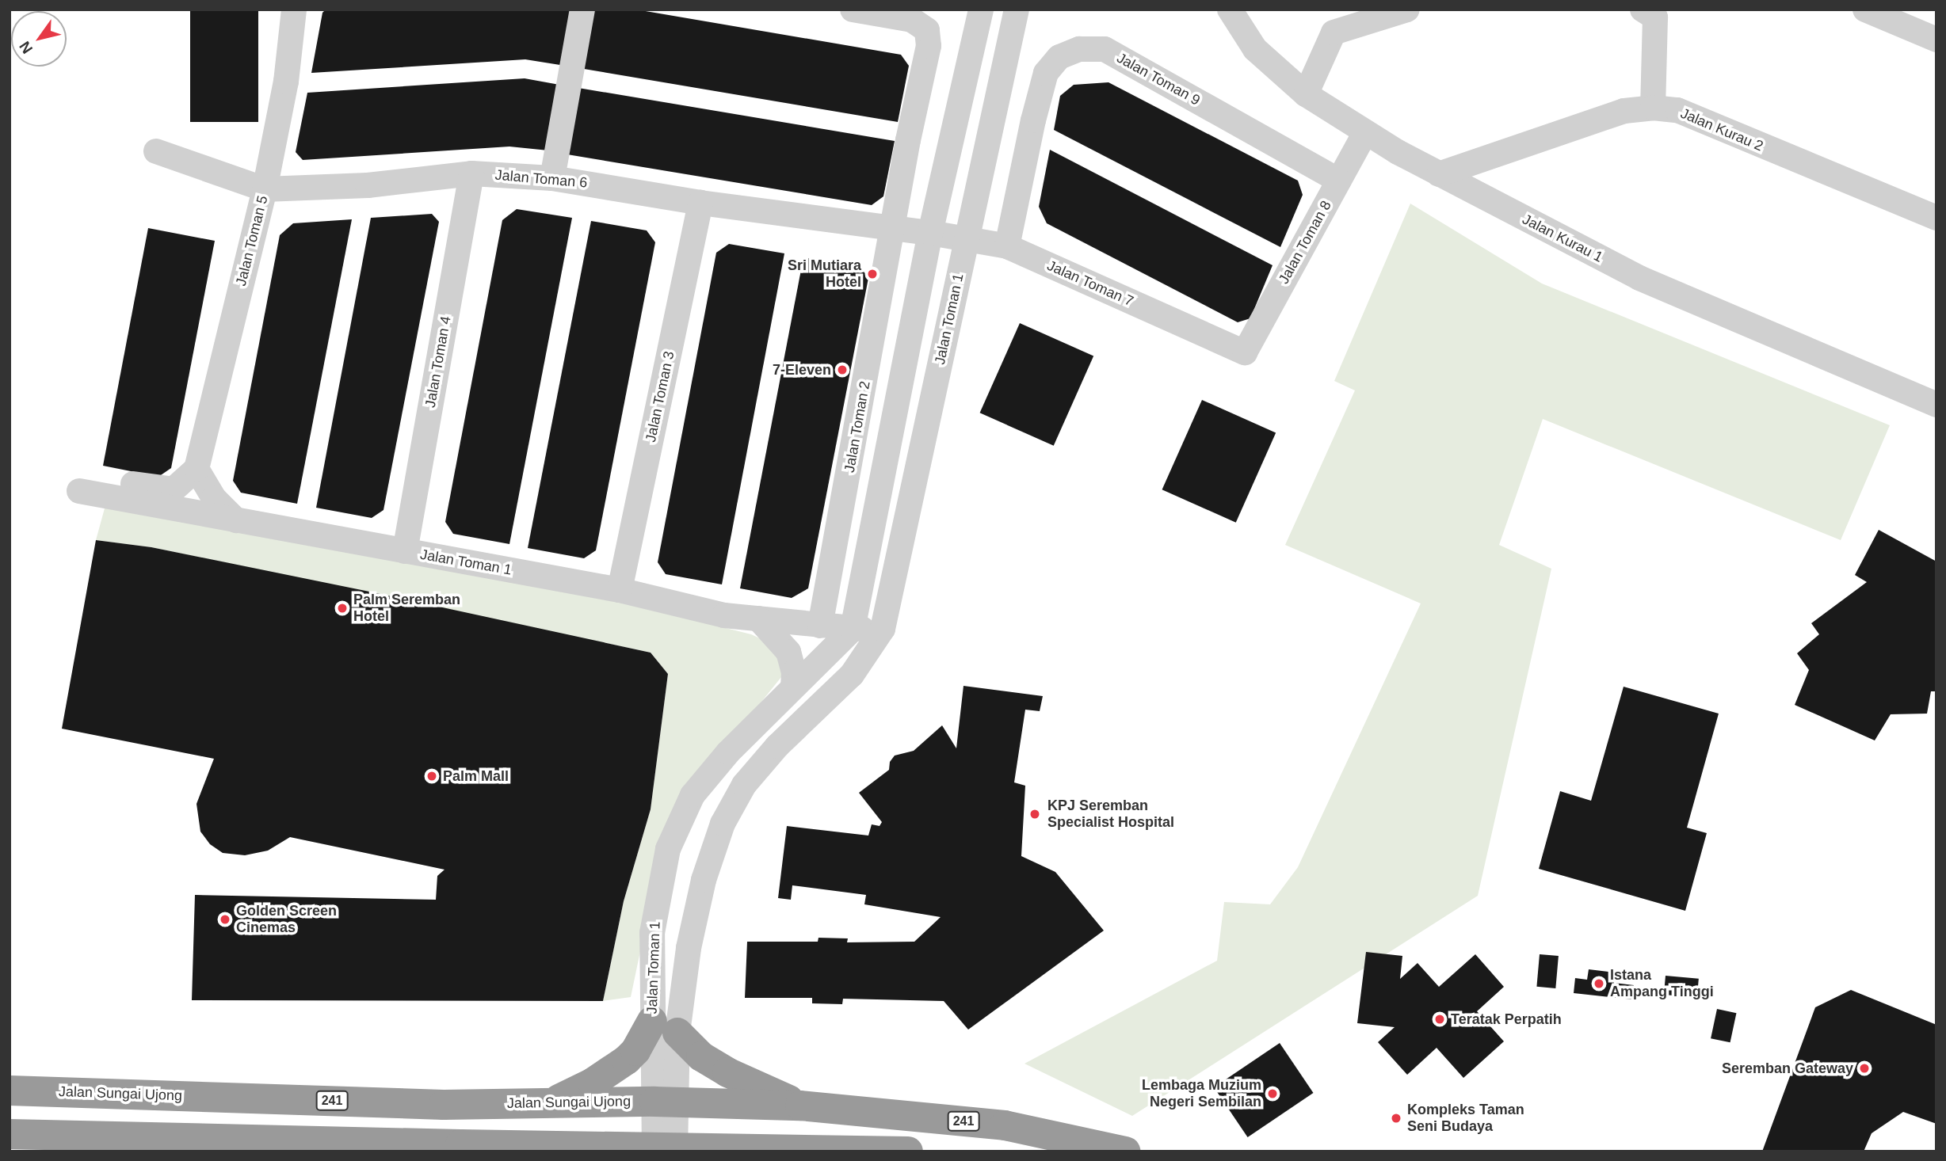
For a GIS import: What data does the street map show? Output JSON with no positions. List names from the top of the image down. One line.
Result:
{"streets":{"highway":["Jalan Sungai Ujong","241"],"street":["Jalan Toman 9","Jalan Kurau 2","Jalan Toman 6","Jalan Kurau 1","Jalan Toman 5","Jalan Toman 8","Jalan Toman 7","Jalan Toman 1","Jalan Toman 4","Jalan Toman 3","Jalan Toman 2"]},"crossings":[["Jalan Toman 9","Jalan Toman 8"],["Jalan Toman 9","Jalan Toman 7"],["Jalan Kurau 2","Jalan Kurau 1"],["Jalan Toman 6","Jalan Toman 5"],["Jalan Toman 6","Jalan Toman 7"],["Jalan Toman 6","Jalan Toman 4"],["Jalan Toman 6","Jalan Toman 3"],["Jalan Toman 6","Jalan Toman 2"],["Jalan Kurau 1","Jalan Toman 8"],["Jalan Toman 5","Jalan Toman 1"],["Jalan Toman 8","Jalan Toman 7"],["Jalan Toman 7","Jalan Toman 1"],["Jalan Toman 1","Jalan Toman 4"],["Jalan Toman 1","Jalan Toman 3"],["Jalan Toman 1","Jalan Toman 2"],["Jalan Toman 1","Jalan Sungai Ujong"]],"places":["Sri Mutiara Hotel","7-Eleven","Palm Seremban Hotel","Palm Mall","KPJ Seremban Specialist Hospital","Golden Screen Cinemas","Istana Ampang Tinggi","Teratak Perpatih","Seremban Gateway","Lembaga Muzium Negeri Sembilan","Kompleks Taman Seni Budaya"],"north":"bottom left"}
